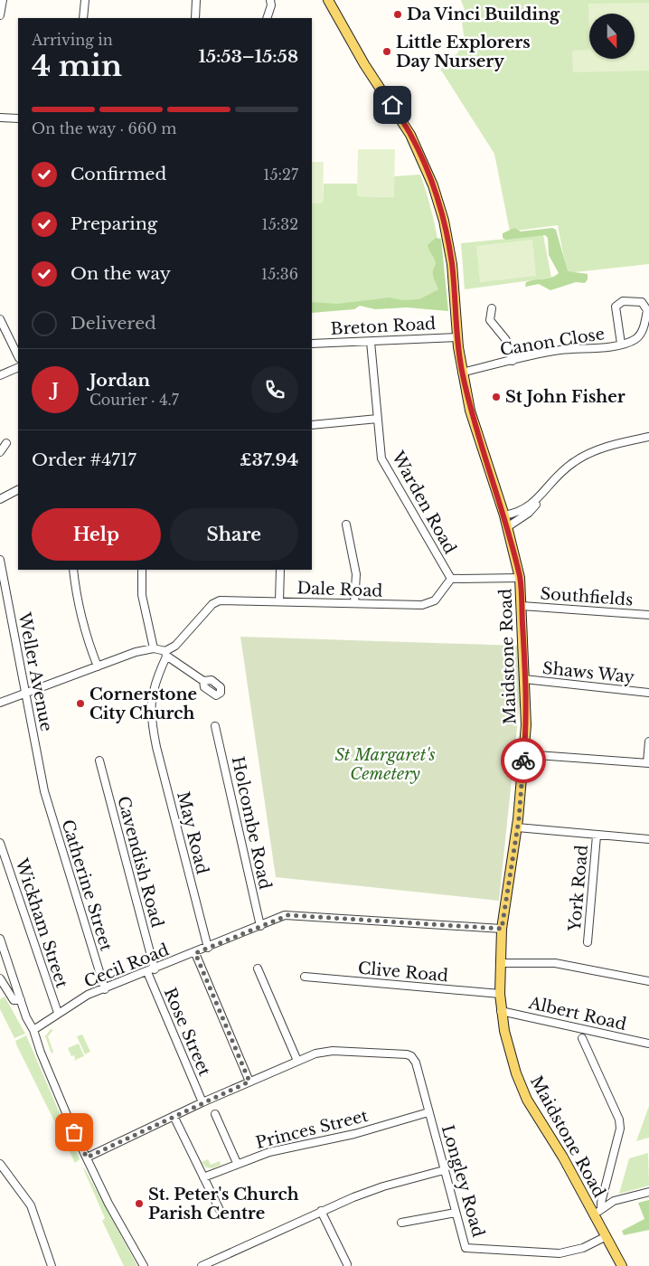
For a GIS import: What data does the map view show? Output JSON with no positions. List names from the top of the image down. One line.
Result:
{"streets":{"main road":["Maidstone Road"],"street":["Breton Road","Canon Close","Warden Road","Dale Road","Southfields","Weller Avenue","Shaws Way","Holcombe Road","May Road","Cavendish Road","Catherine Street","York Road","Wickham Street","Cecil Road","Clive Road","Albert Road","Rose Street","Princes Street","Longley Road"]},"crossings":[["Breton Road","Warden Road"],["Breton Road","Maidstone Road"],["Canon Close","Maidstone Road"],["Warden Road","Dale Road"],["Warden Road","Maidstone Road"],["Dale Road","May Road"],["Southfields","Maidstone Road"],["Maidstone Road","Shaws Way"],["Maidstone Road","Cecil Road"],["Maidstone Road","Clive Road"],["Maidstone Road","Albert Road"],["Maidstone Road","Longley Road"],["Weller Avenue","Catherine Street"],["Holcombe Road","Cecil Road"],["May Road","Cecil Road"],["Cavendish Road","Cecil Road"],["Catherine Street","Cecil Road"],["Wickham Street","Cecil Road"],["Cecil Road","Rose Street"],["Princes Street","Longley Road"]],"parks":["St Margaret's Cemetery"],"places":["Da Vinci Building","Little Explorers Day Nursery","St John Fisher","Cornerstone City Church","St. Peter's Church Parish Centre"],"north":"bottom","page":{"heading":["4 min","Arriving in","15:53–15:58"],"panel":["Jordan","Courier · 4.7","Order #4717","£37.94"],"bar":"On the way · 660 m","list":[["Confirmed","15:27"],["Preparing","15:32"],["On the way","15:36"],"Delivered"],"round":"J","buttons":["Help","Share"]}}
